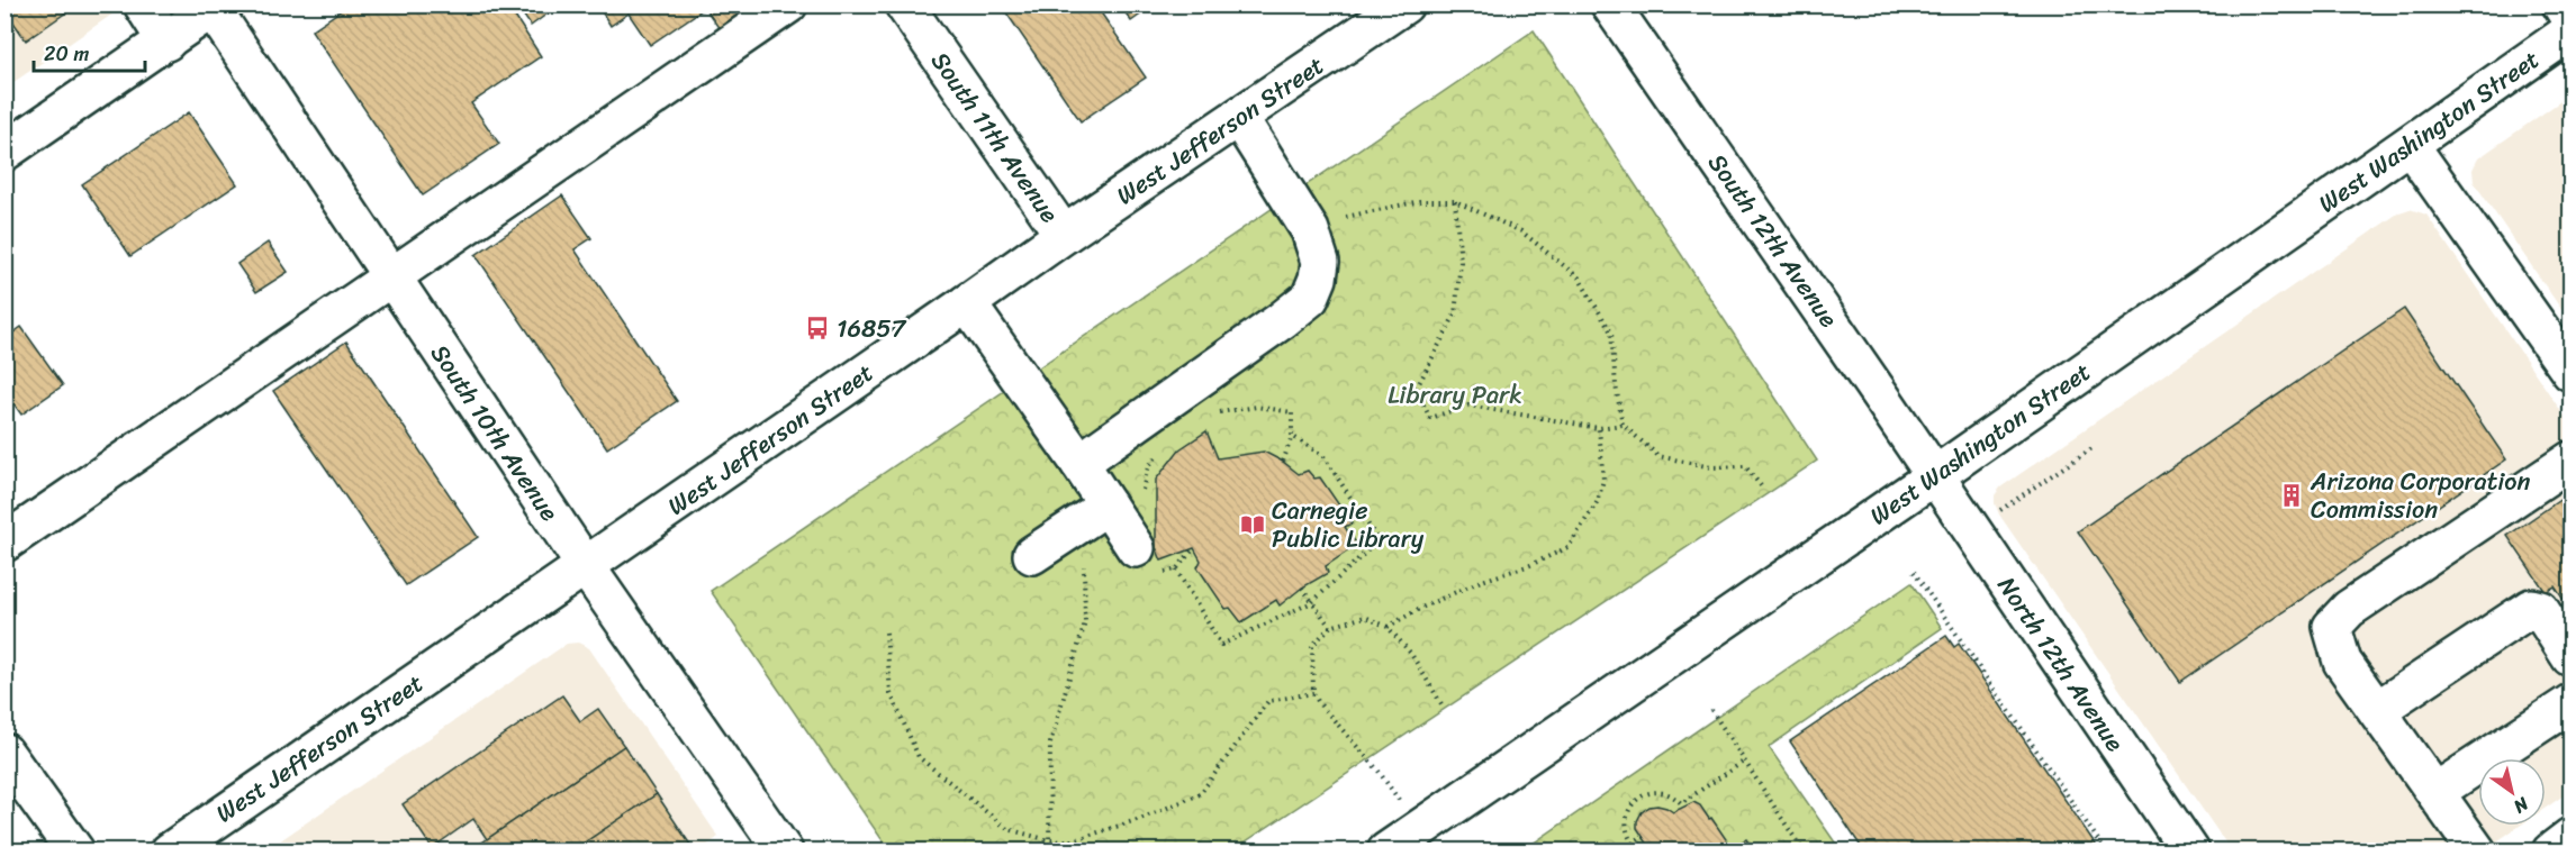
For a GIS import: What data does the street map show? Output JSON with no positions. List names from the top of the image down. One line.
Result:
{"streets":{"street":["West Jefferson Street","West Washington Street","South 11th Avenue","South 12th Avenue","South 10th Avenue","North 12th Avenue"]},"crossings":[["West Jefferson Street","South 11th Avenue"],["West Jefferson Street","South 10th Avenue"],["West Washington Street","South 12th Avenue"],["West Washington Street","North 12th Avenue"],["South 12th Avenue","North 12th Avenue"]],"parks":["Library Park"],"places":{"bus stop":["16857"],"building":["Arizona Corporation Commission"],"library":["Carnegie Public Library"]},"scale_bar":"20 m","north":"bottom right"}
